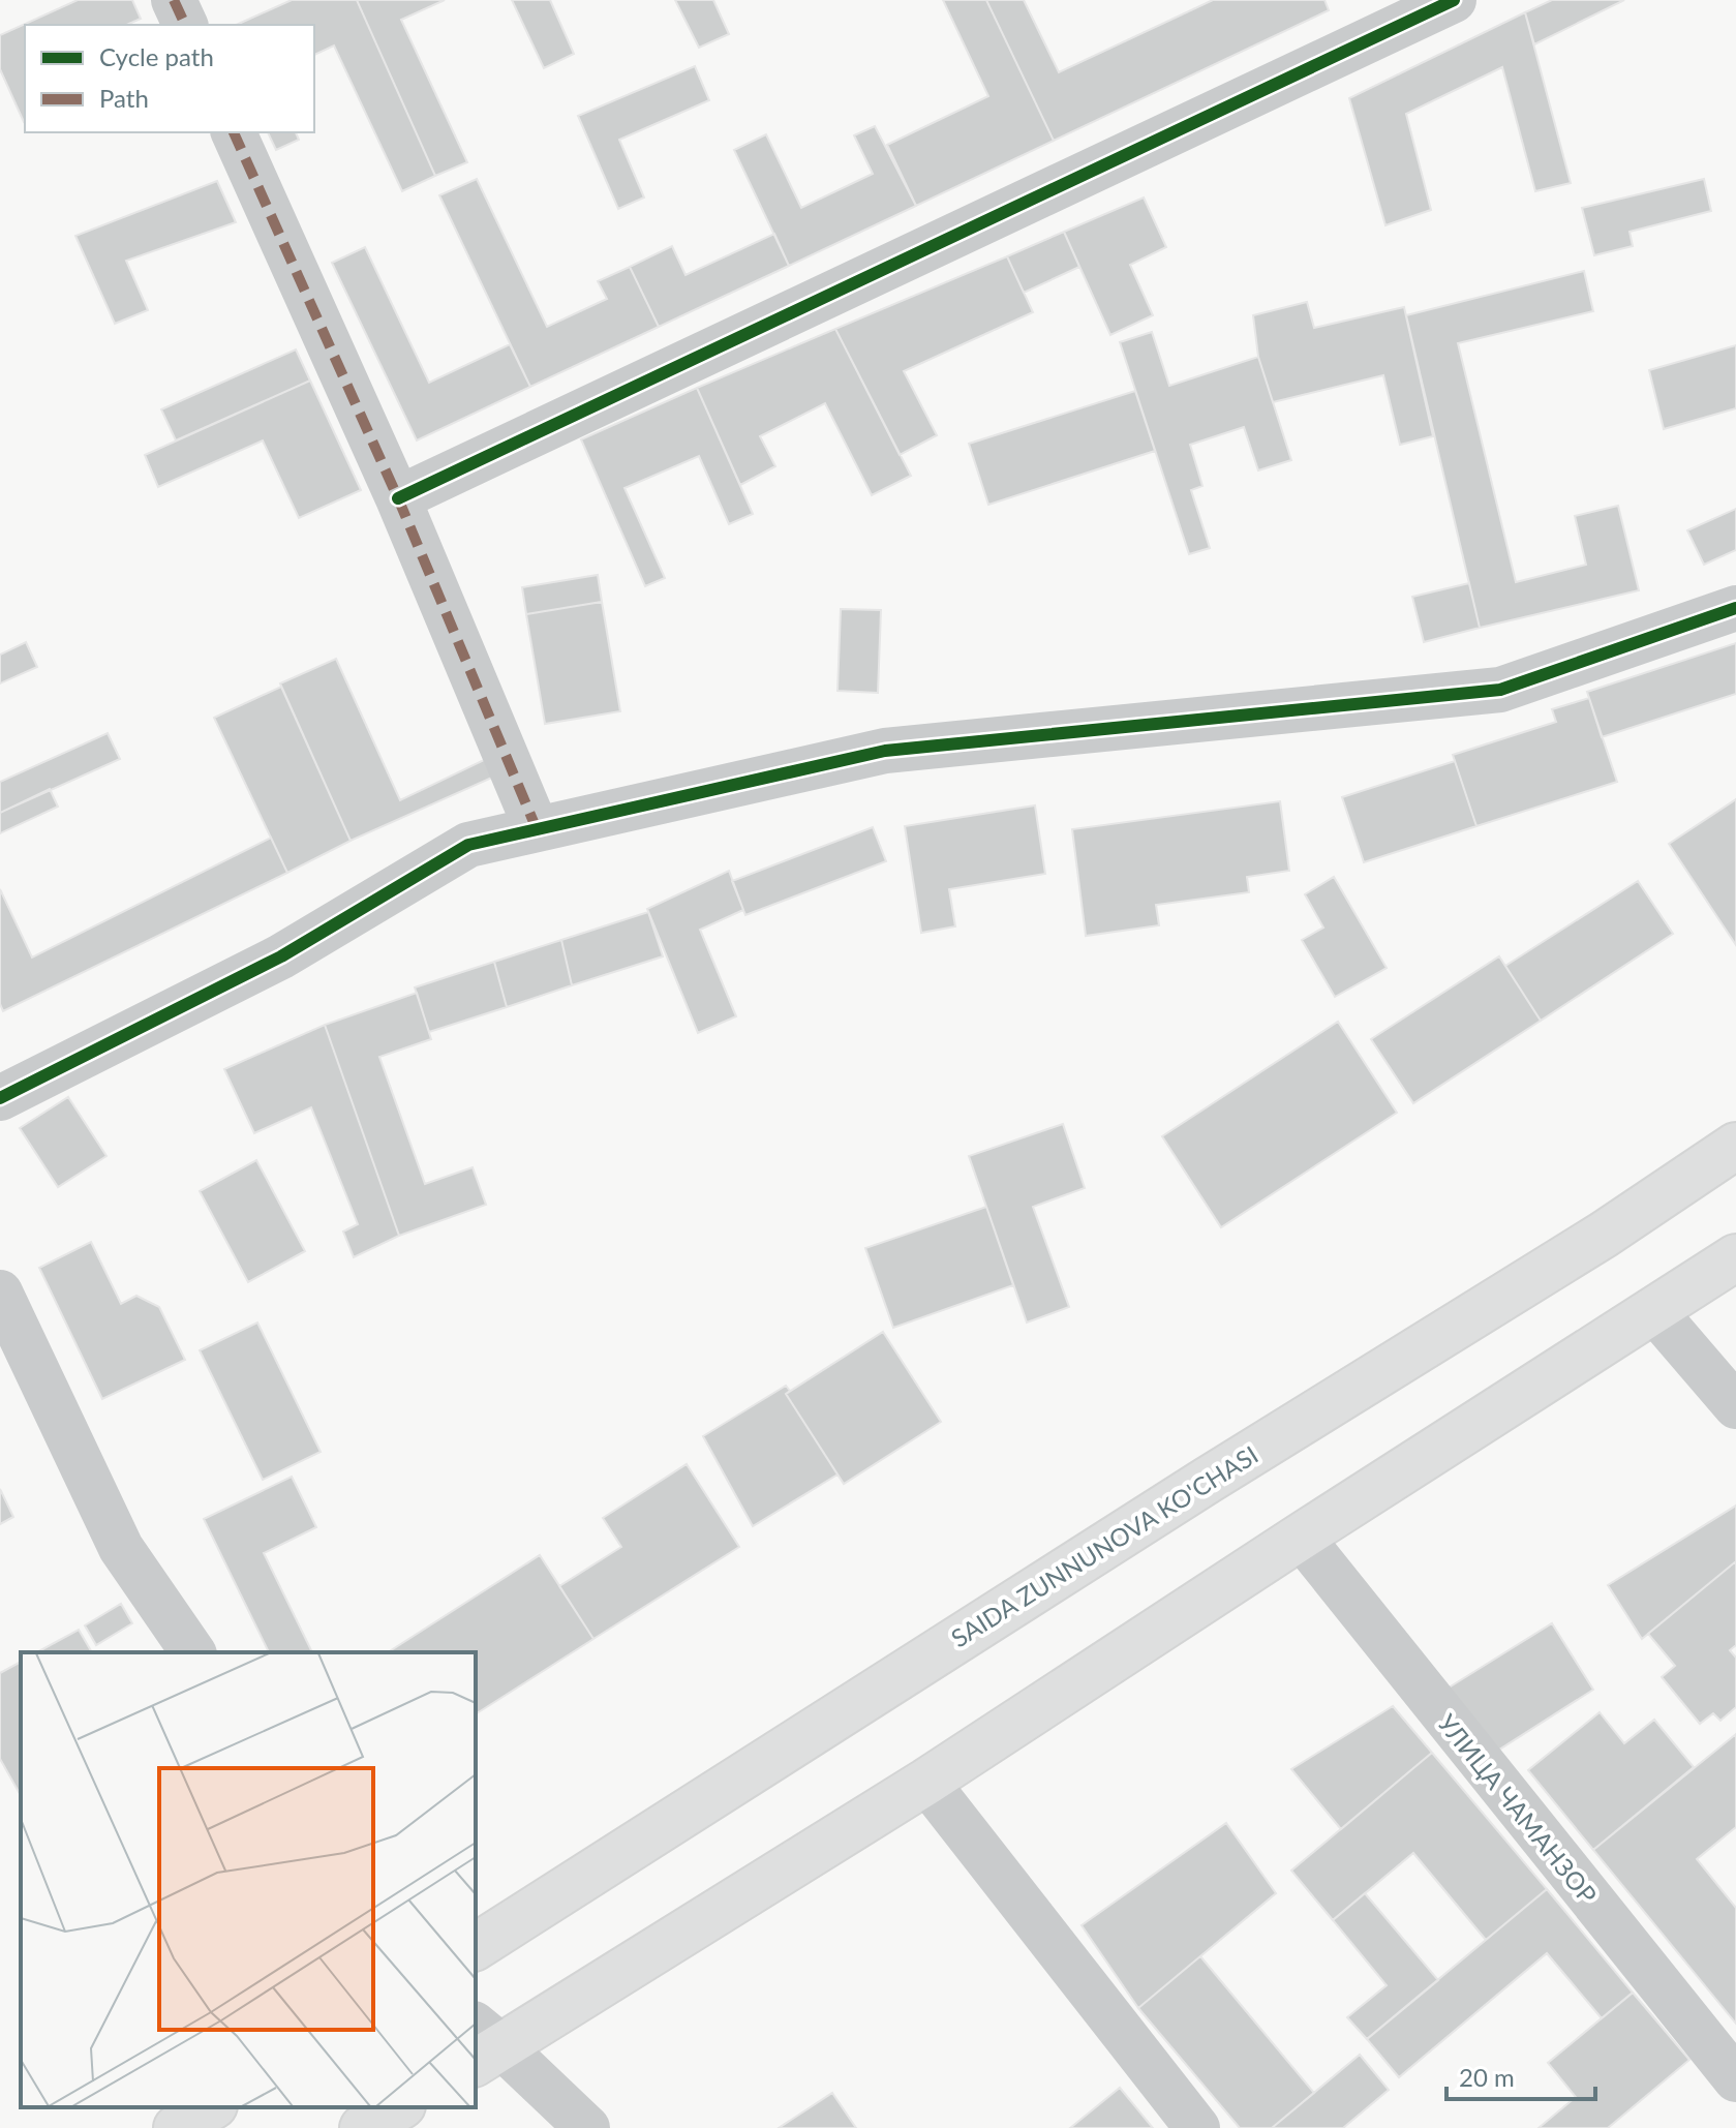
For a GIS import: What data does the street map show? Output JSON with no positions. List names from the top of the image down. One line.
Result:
{"streets":{"main road":["SAIDA ZUNNUNOVA KO'CHASI"],"street":["УЛИЦА ЧАМАНЗОР"]},"legend":["Cycle path","Path"],"scale_bar":"20 m"}
